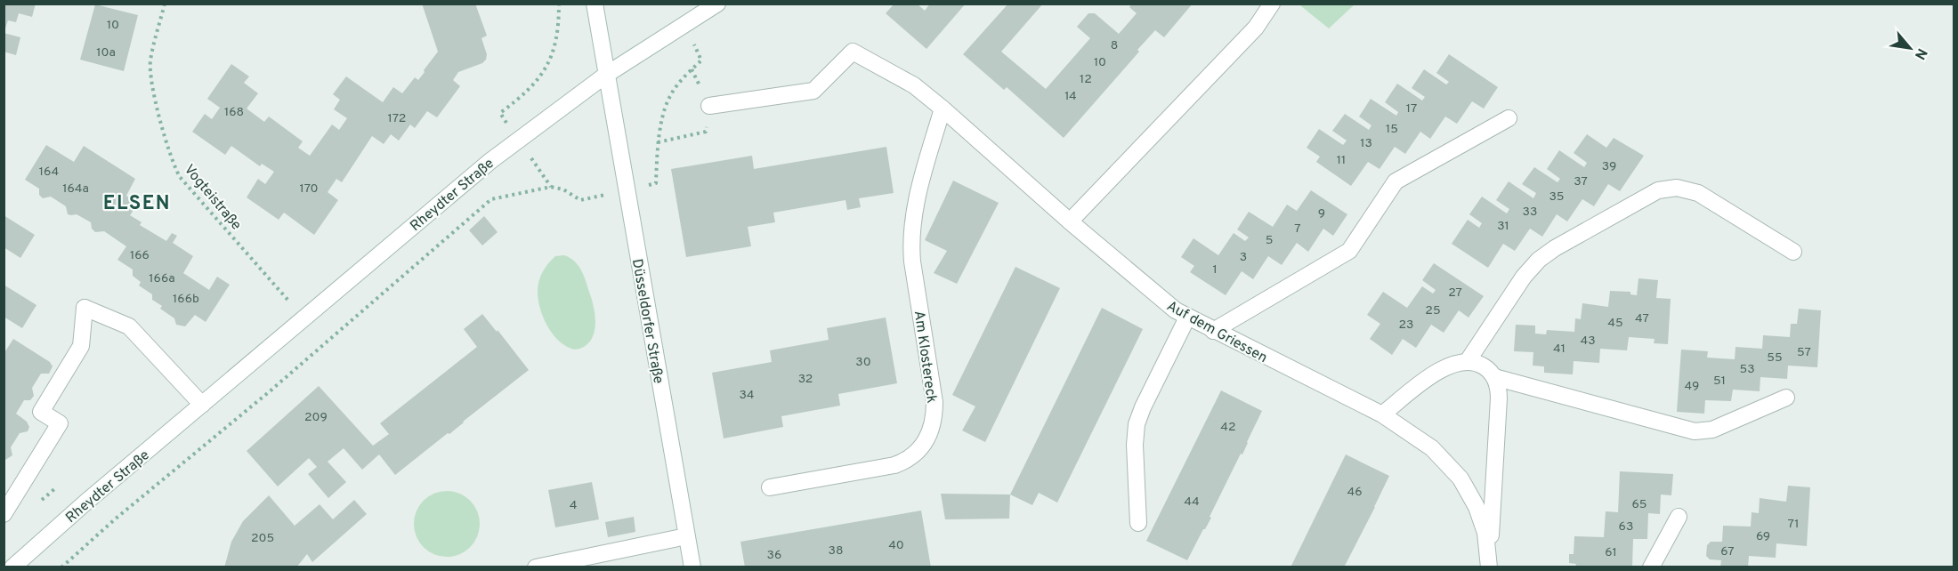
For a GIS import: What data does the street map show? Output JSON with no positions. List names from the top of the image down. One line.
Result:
{"streets":{"street":["Rheydter Straße","Düsseldorfer Straße","Auf dem Griessen","Am Klostereck"],"path":["Vogteistraße"]},"crossings":[["Rheydter Straße","Vogteistraße"],["Rheydter Straße","Düsseldorfer Straße"]],"districts":["ELSEN"],"house_numbers":["10","8","10a","10","12","14","17","168","172","15","13","11","39","164","37","164a","170","35","33","9","31","7","5","166","3","1","166a","27","166b","25","47","45","23","43","41","57","55","30","53","32","51","49","34","209","42","46","44","65","4","71","63","69","205","40","38","67","61","36"],"north":"bottom right"}
